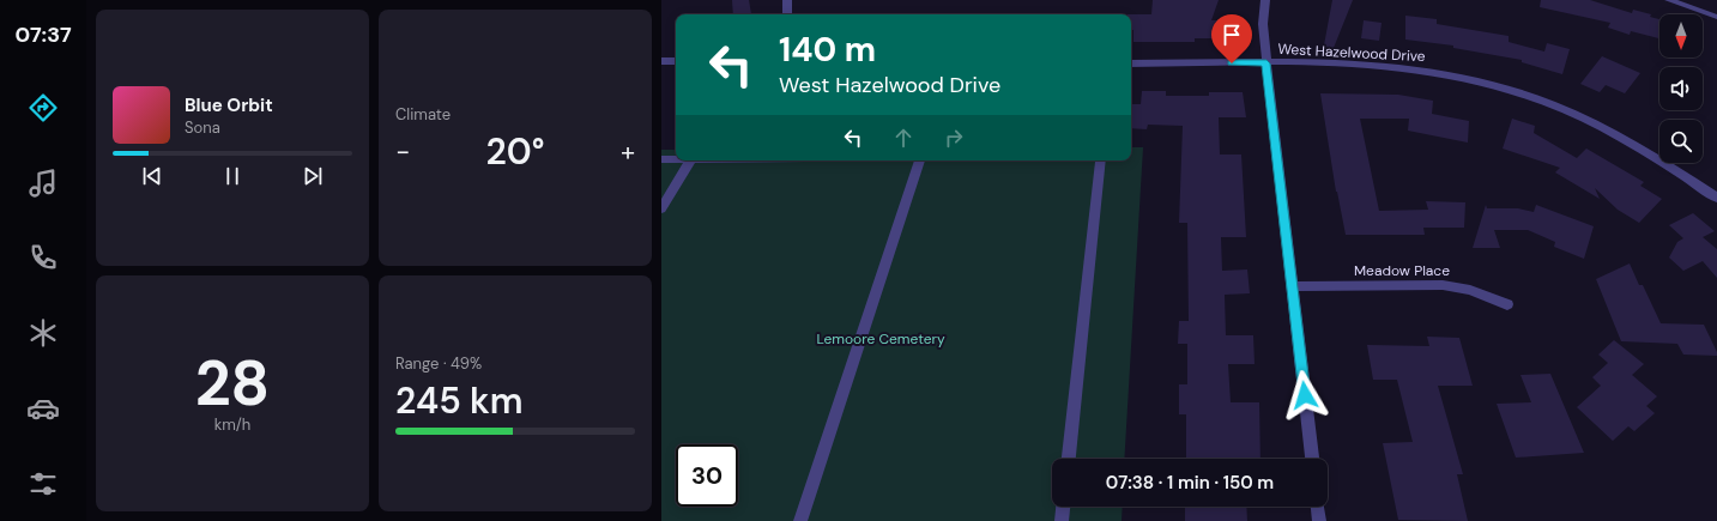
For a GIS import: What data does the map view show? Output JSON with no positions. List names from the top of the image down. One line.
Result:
{"streets":{"street":["West Hazelwood Drive","Meadow Place"]},"parks":["Lemoore Cemetery"],"north":"bottom","page":{"tabs":"07:37","tile":["Climate",["28","km/h"],["Range · 49%","245 km"]],"turn":["140 m","West Hazelwood Drive"],"song":["Blue Orbit","Sona"],"heat":["−","20°","+"],"limit":"30","trip":"07:38 · 1 min · 150 m"}}
